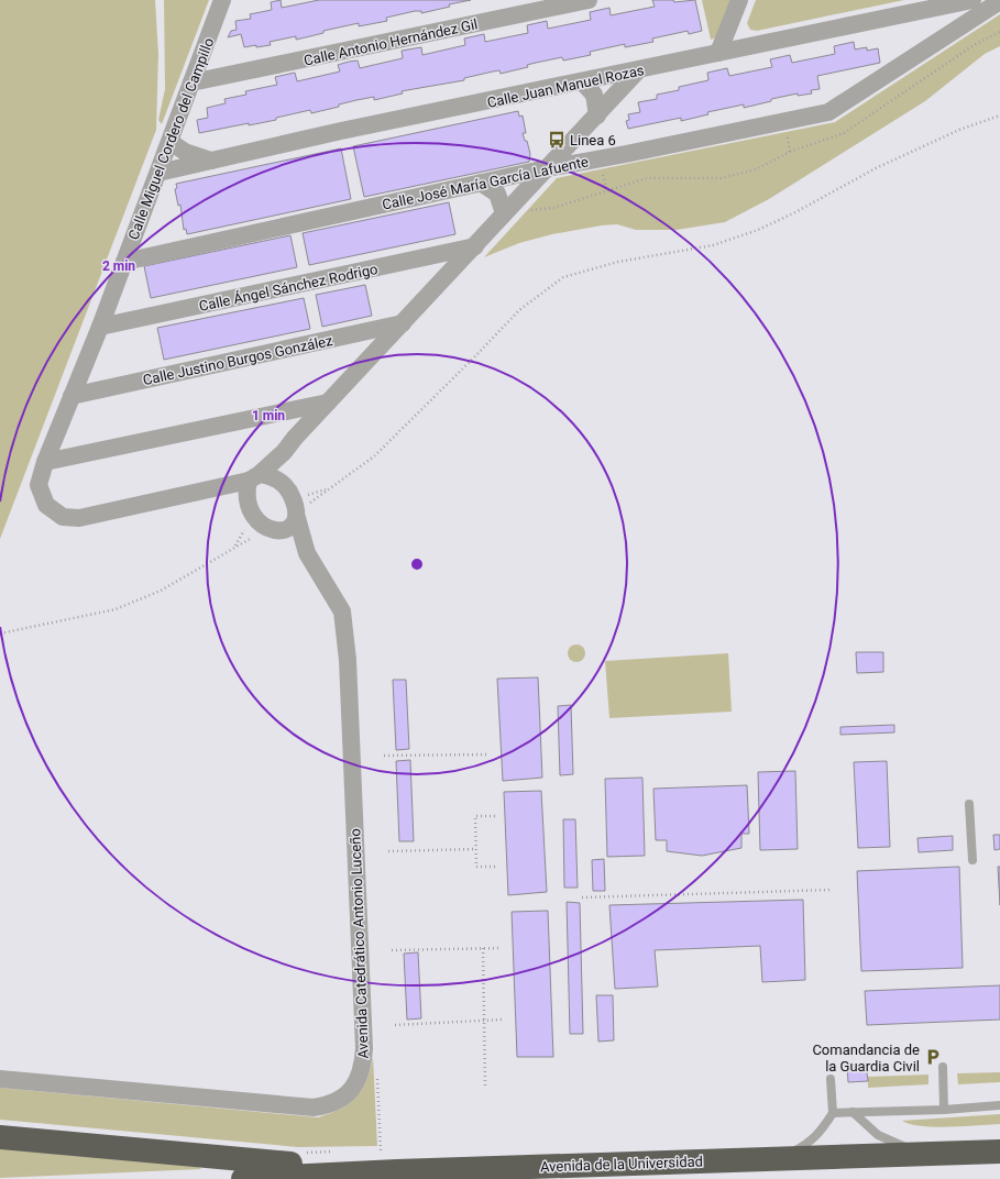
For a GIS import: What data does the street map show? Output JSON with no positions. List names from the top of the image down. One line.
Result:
{"streets":{"highway":["Avenida de la Universidad"],"street":["Calle Antonio Hernández Gil","Calle Juan Manuel Rozas","Calle Miguel Cordero del Campillo","Calle José María García Lafuente","Calle Ángel Sánchez Rodrigo","Calle Justino Burgos González","Avenida Catedrático Antonio Luceño"]},"crossings":[["Calle Antonio Hernández Gil","Calle Miguel Cordero del Campillo"],["Calle Juan Manuel Rozas","Calle Miguel Cordero del Campillo"],["Calle Miguel Cordero del Campillo","Calle José María García Lafuente"],["Calle Miguel Cordero del Campillo","Calle Ángel Sánchez Rodrigo"],["Calle Miguel Cordero del Campillo","Calle Justino Burgos González"],["Calle Miguel Cordero del Campillo","Avenida Catedrático Antonio Luceño"]],"places":{"bus stop":["Linea 6"],"parking":["Comandancia de la Guardia Civil"]},"rings":["2 min","1 min"]}
